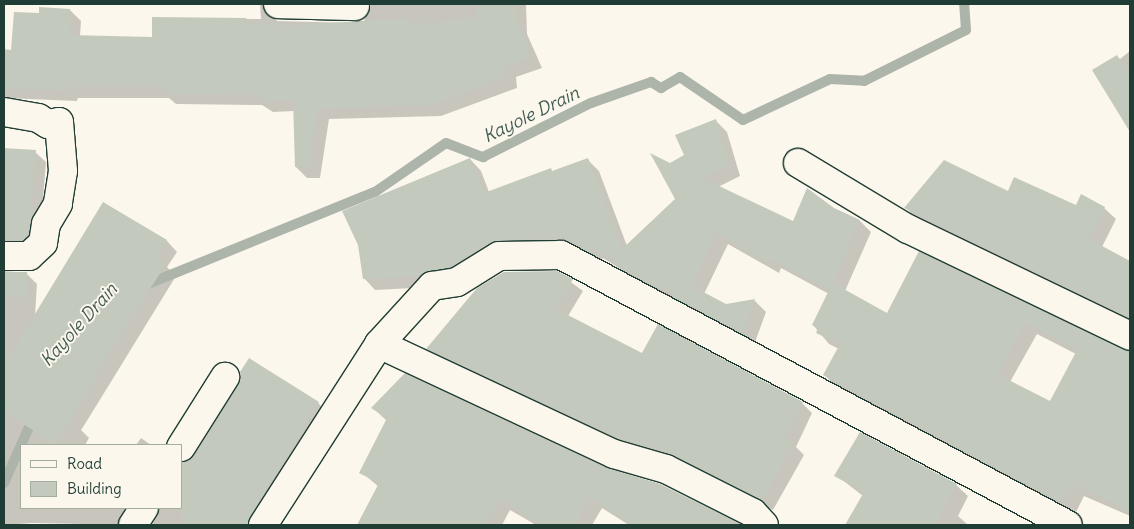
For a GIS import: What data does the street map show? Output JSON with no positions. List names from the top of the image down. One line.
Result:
{"water":["Kayole Drain"],"legend":["Road","Building"]}
